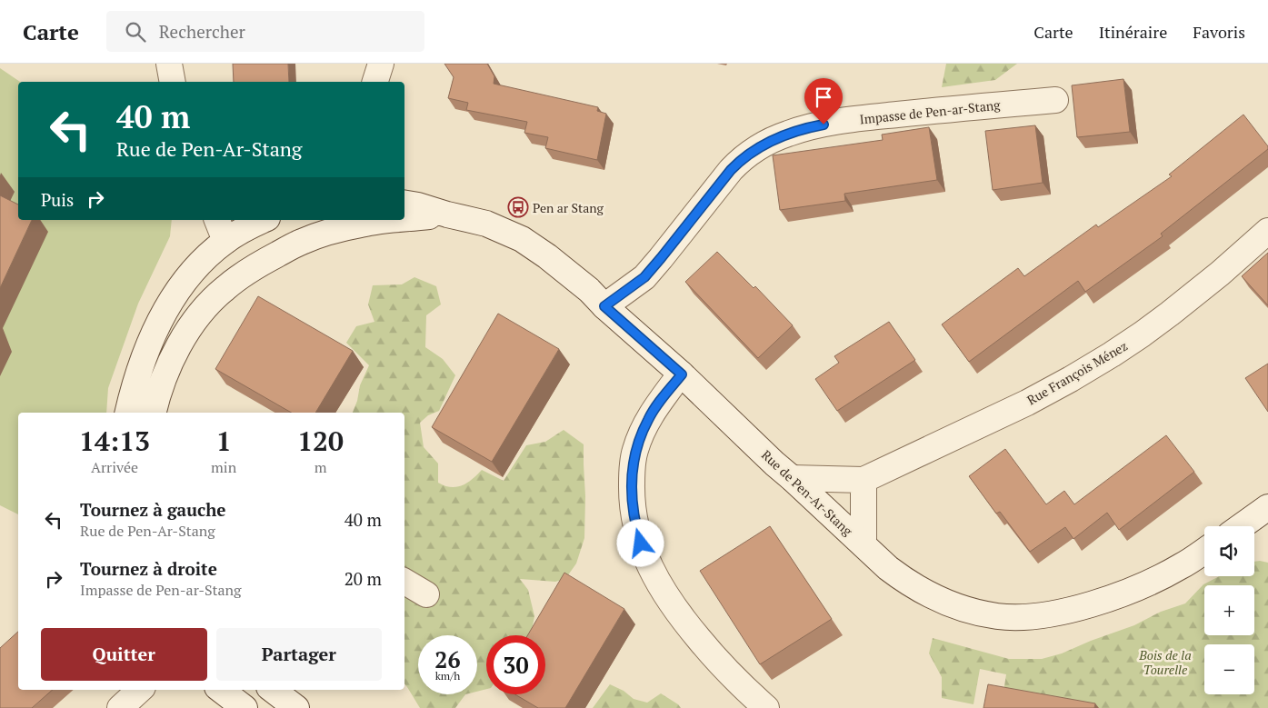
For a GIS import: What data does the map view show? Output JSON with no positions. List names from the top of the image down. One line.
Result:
{"streets":{"street":["Impasse de Pen-ar-Stang","Rue François Ménez","Rue de Pen-Ar-Stang"]},"crossings":[["Impasse de Pen-ar-Stang","Rue de Pen-Ar-Stang"],["Rue François Ménez","Rue de Pen-Ar-Stang"]],"parks":["Bois de la Tourelle"],"places":{"bus stop":["Pen ar Stang"]},"page":{"header":"Carte","search":"Rechercher","nav":["Carte","Itinéraire","Favoris"],"turn":["40 m","Rue de Pen-Ar-Stang"],"then":"Puis","eta":["14:13","Arrivée","1","min","120","m"],"list":[{"name":"Tournez à gauche","note":"Rue de Pen-Ar-Stang","value":"40 m"},{"name":"Tournez à droite","note":"Impasse de Pen-ar-Stang","value":"20 m"}],"map_buttons":["+","−"],"buttons":["Quitter","Partager"],"speed":"26 km/h","limit":"30"}}
